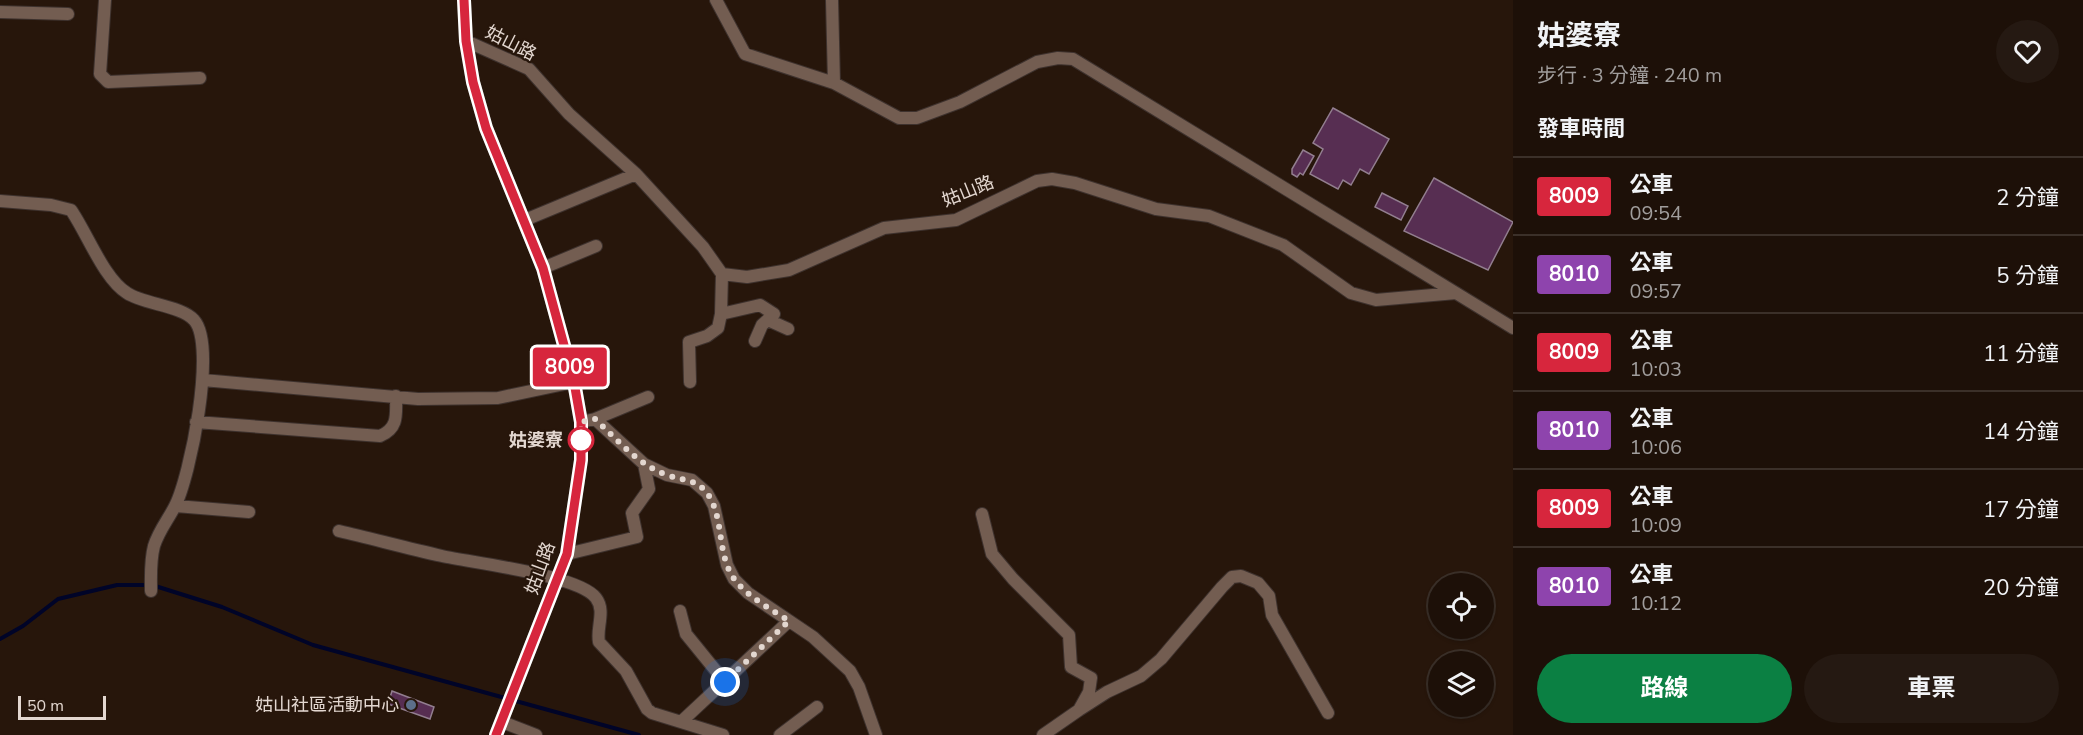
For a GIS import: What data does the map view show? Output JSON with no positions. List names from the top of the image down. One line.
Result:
{"streets":{"street":["姑山路"]},"places":["姑婆寮","姑山社區活動中心"],"lines":["bus line 8009"],"scale_bar":"50 m","page":{"on_map":"8009","heading":[["姑婆寮","步行 · 3 分鐘 · 240 m"],"發車時間"],"list":[{"mark":"8009","name":"公車","note":"09:54","value":"2 分鐘"},{"mark":"8010","name":"公車","note":"09:57","value":"5 分鐘"},{"mark":"8009","name":"公車","note":"10:03","value":"11 分鐘"},{"mark":"8010","name":"公車","note":"10:06","value":"14 分鐘"},{"mark":"8009","name":"公車","note":"10:09","value":"17 分鐘"},{"mark":"8010","name":"公車","note":"10:12","value":"20 分鐘"}],"buttons":["路線","車票"],"scale":"50 m"}}
